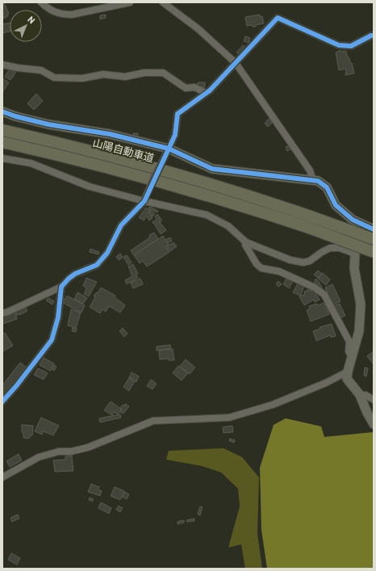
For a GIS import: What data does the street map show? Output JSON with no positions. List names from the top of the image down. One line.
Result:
{"streets":{"highway":["山陽自動車道"]},"north":"top right"}
